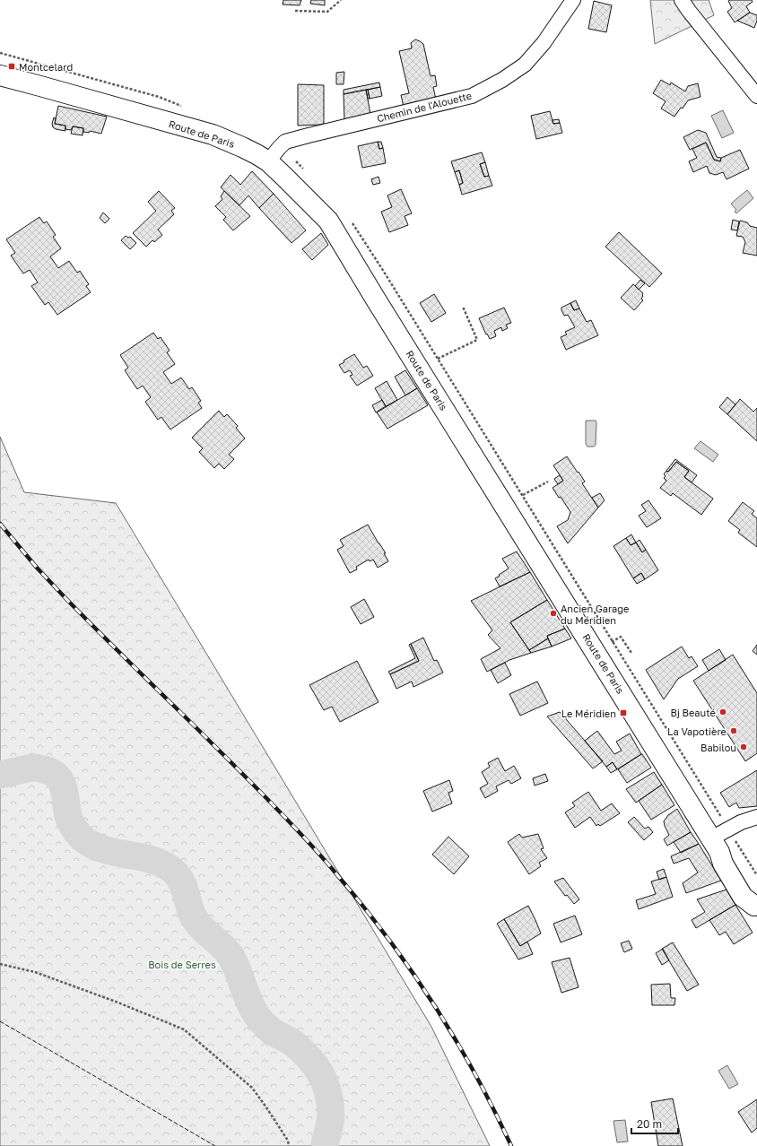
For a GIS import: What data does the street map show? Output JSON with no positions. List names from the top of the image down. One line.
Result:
{"streets":{"main road":["Route de Paris"],"street":["Chemin de l'Alouette"]},"crossings":[["Chemin de l'Alouette","Route de Paris"]],"parks":["Bois de Serres"],"places":{"transit":["Montcelard","Le Méridien"],"other":["Ancien Garage du Méridien","Bj Beauté","La Vapotière","Babilou"]},"scale_bar":"20 m"}
